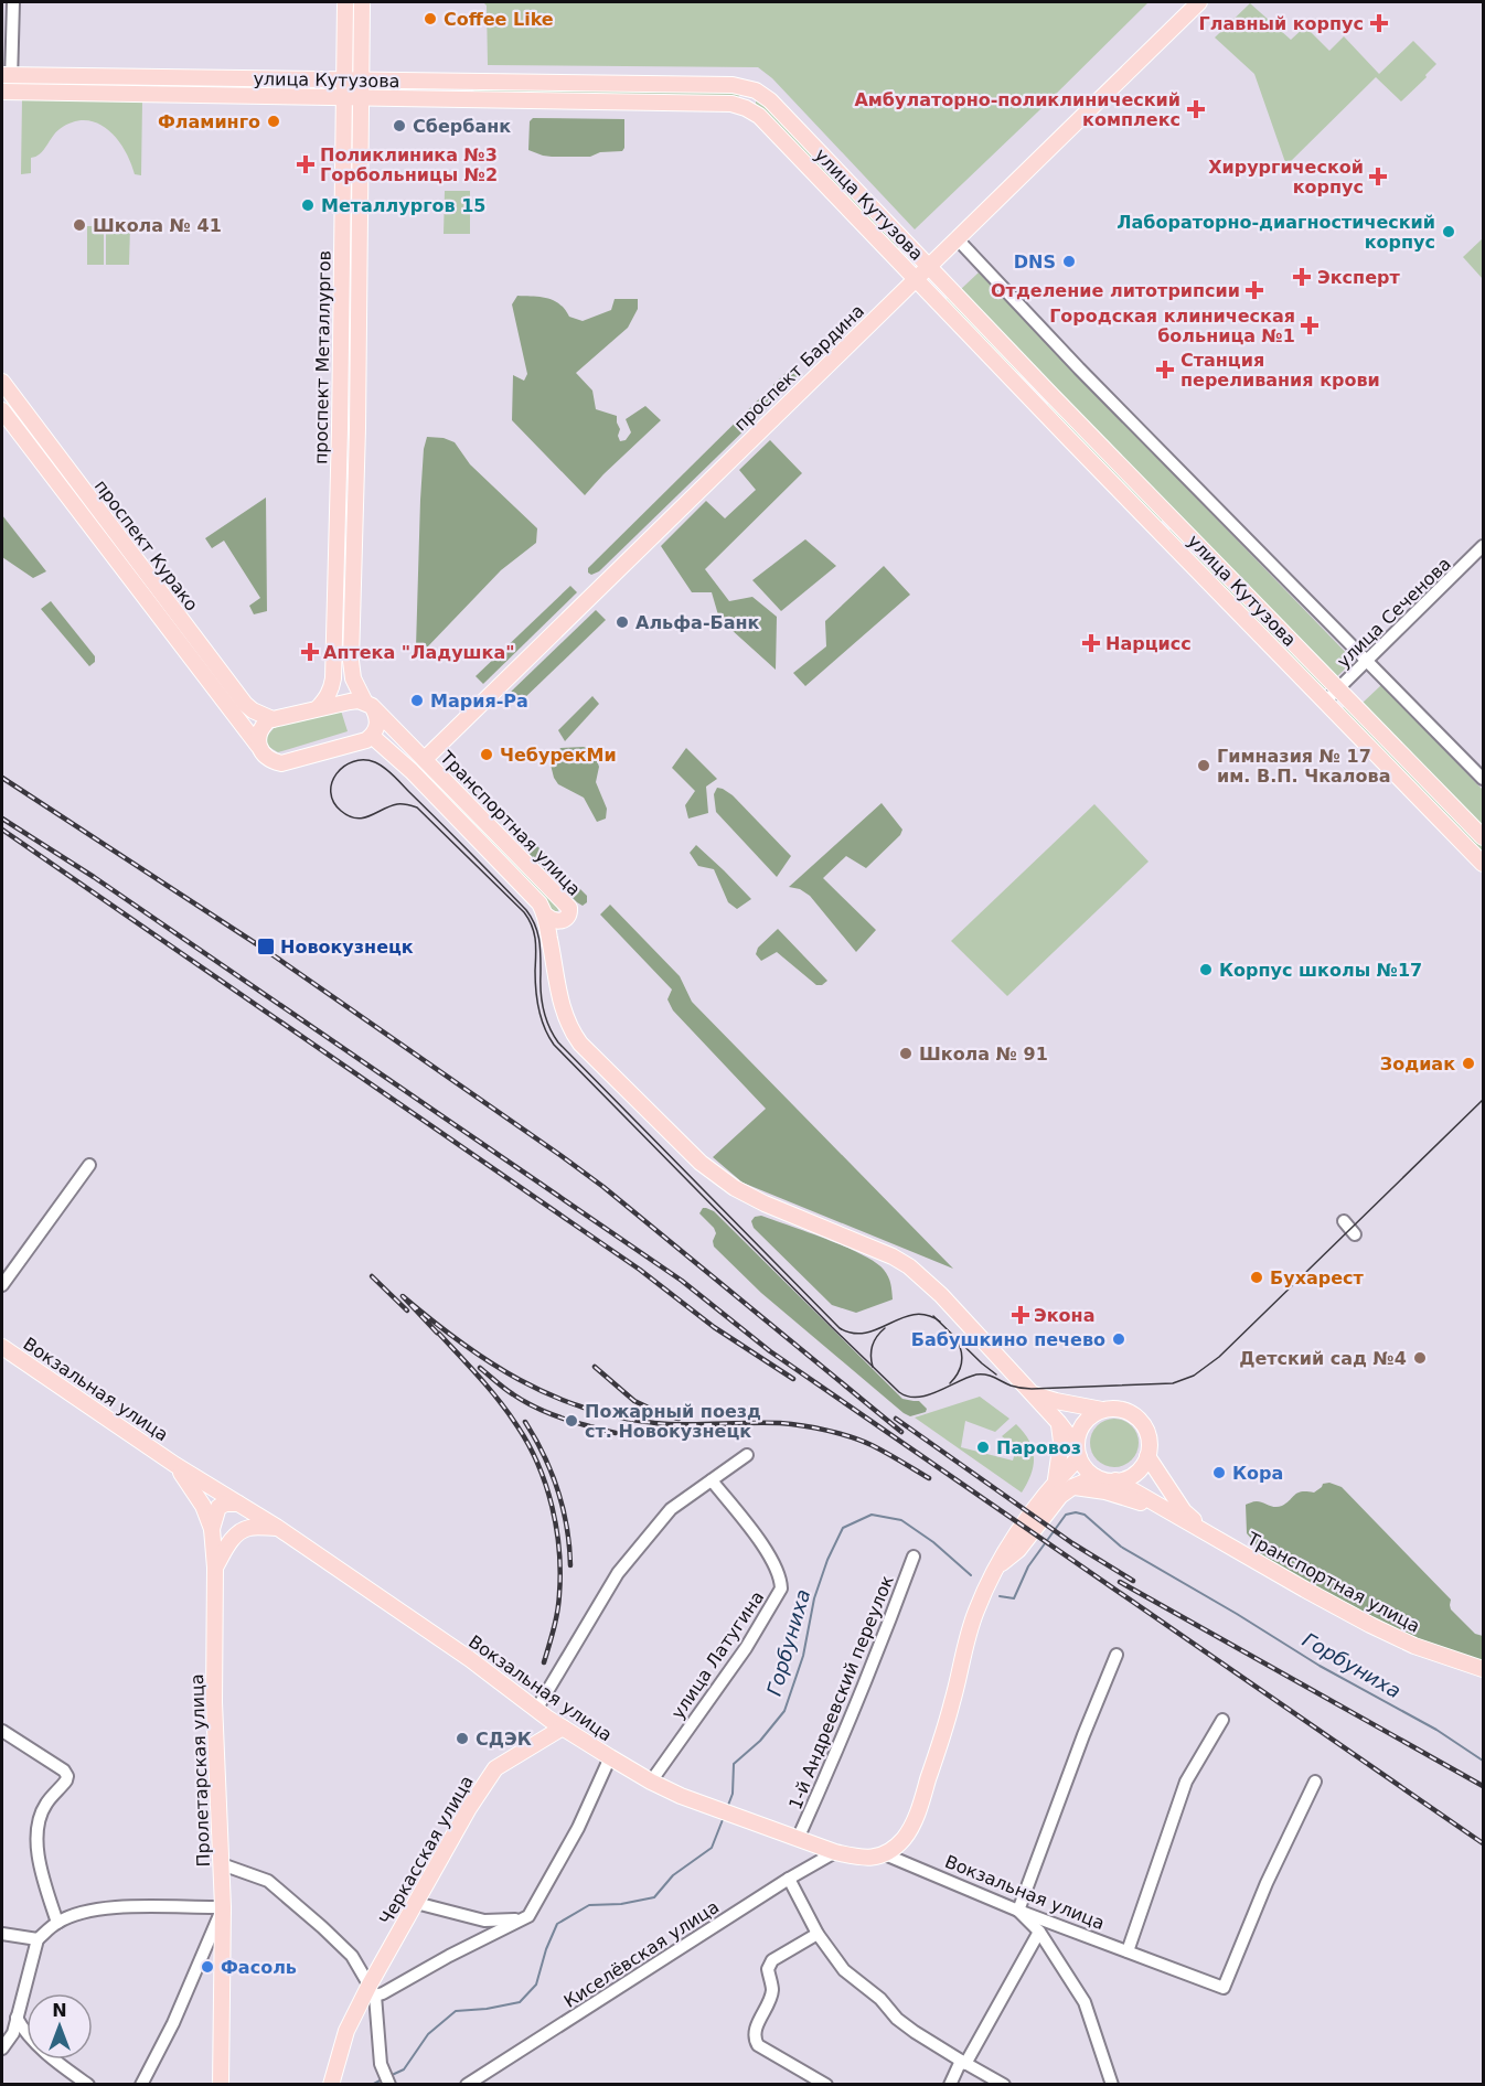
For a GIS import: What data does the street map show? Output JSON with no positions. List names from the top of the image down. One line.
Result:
{"streets":{"main road":["улица Кутузова","проспект Металлургов","проспект Бардина","проспект Курако","Транспортная улица","Вокзальная улица","Пролетарская улица","Черкасская улица"],"street":["улица Сеченова","улица Латугина","1-й Андреевский переулок","Киселёвская улица"]},"crossings":[["улица Кутузова","проспект Металлургов"],["улица Кутузова","проспект Бардина"],["улица Кутузова","улица Сеченова"],["проспект Металлургов","Транспортная улица"],["проспект Бардина","Транспортная улица"],["проспект Курако","Транспортная улица"],["Вокзальная улица","улица Латугина"],["Вокзальная улица","1-й Андреевский переулок"],["Вокзальная улица","Пролетарская улица"],["Вокзальная улица","Черкасская улица"],["Вокзальная улица","Киселёвская улица"]],"water":["Горбуниха"],"places":{"other":["Coffee Like","Фламинго","Сбербанк","Металлургов 15","Школа № 41","Лабораторно-диагностический корпус","DNS","Альфа-Банк","Мария-Ра","ЧебурекМи","Гимназия № 17 им. В.П. Чкалова","Корпус школы №17","Школа № 91","Зодиак","Бухарест","Бабушкино печево","Детский сад №4","Пожарный поезд ст. Новокузнецк","Паровоз","Кора","СДЭК","Фасоль"],"health":["Главный корпус","Амбулаторно-поликлинический комплекс","Поликлиника №3 Горбольницы №2","Хирургической корпус","Эксперт","Отделение литотрипсии","Городская клиническая больница №1","Станция переливания крови","Нарцисс","Аптека \"Ладушка\"","Экона"],"transit":["Новокузнецк"]},"north":"top"}
